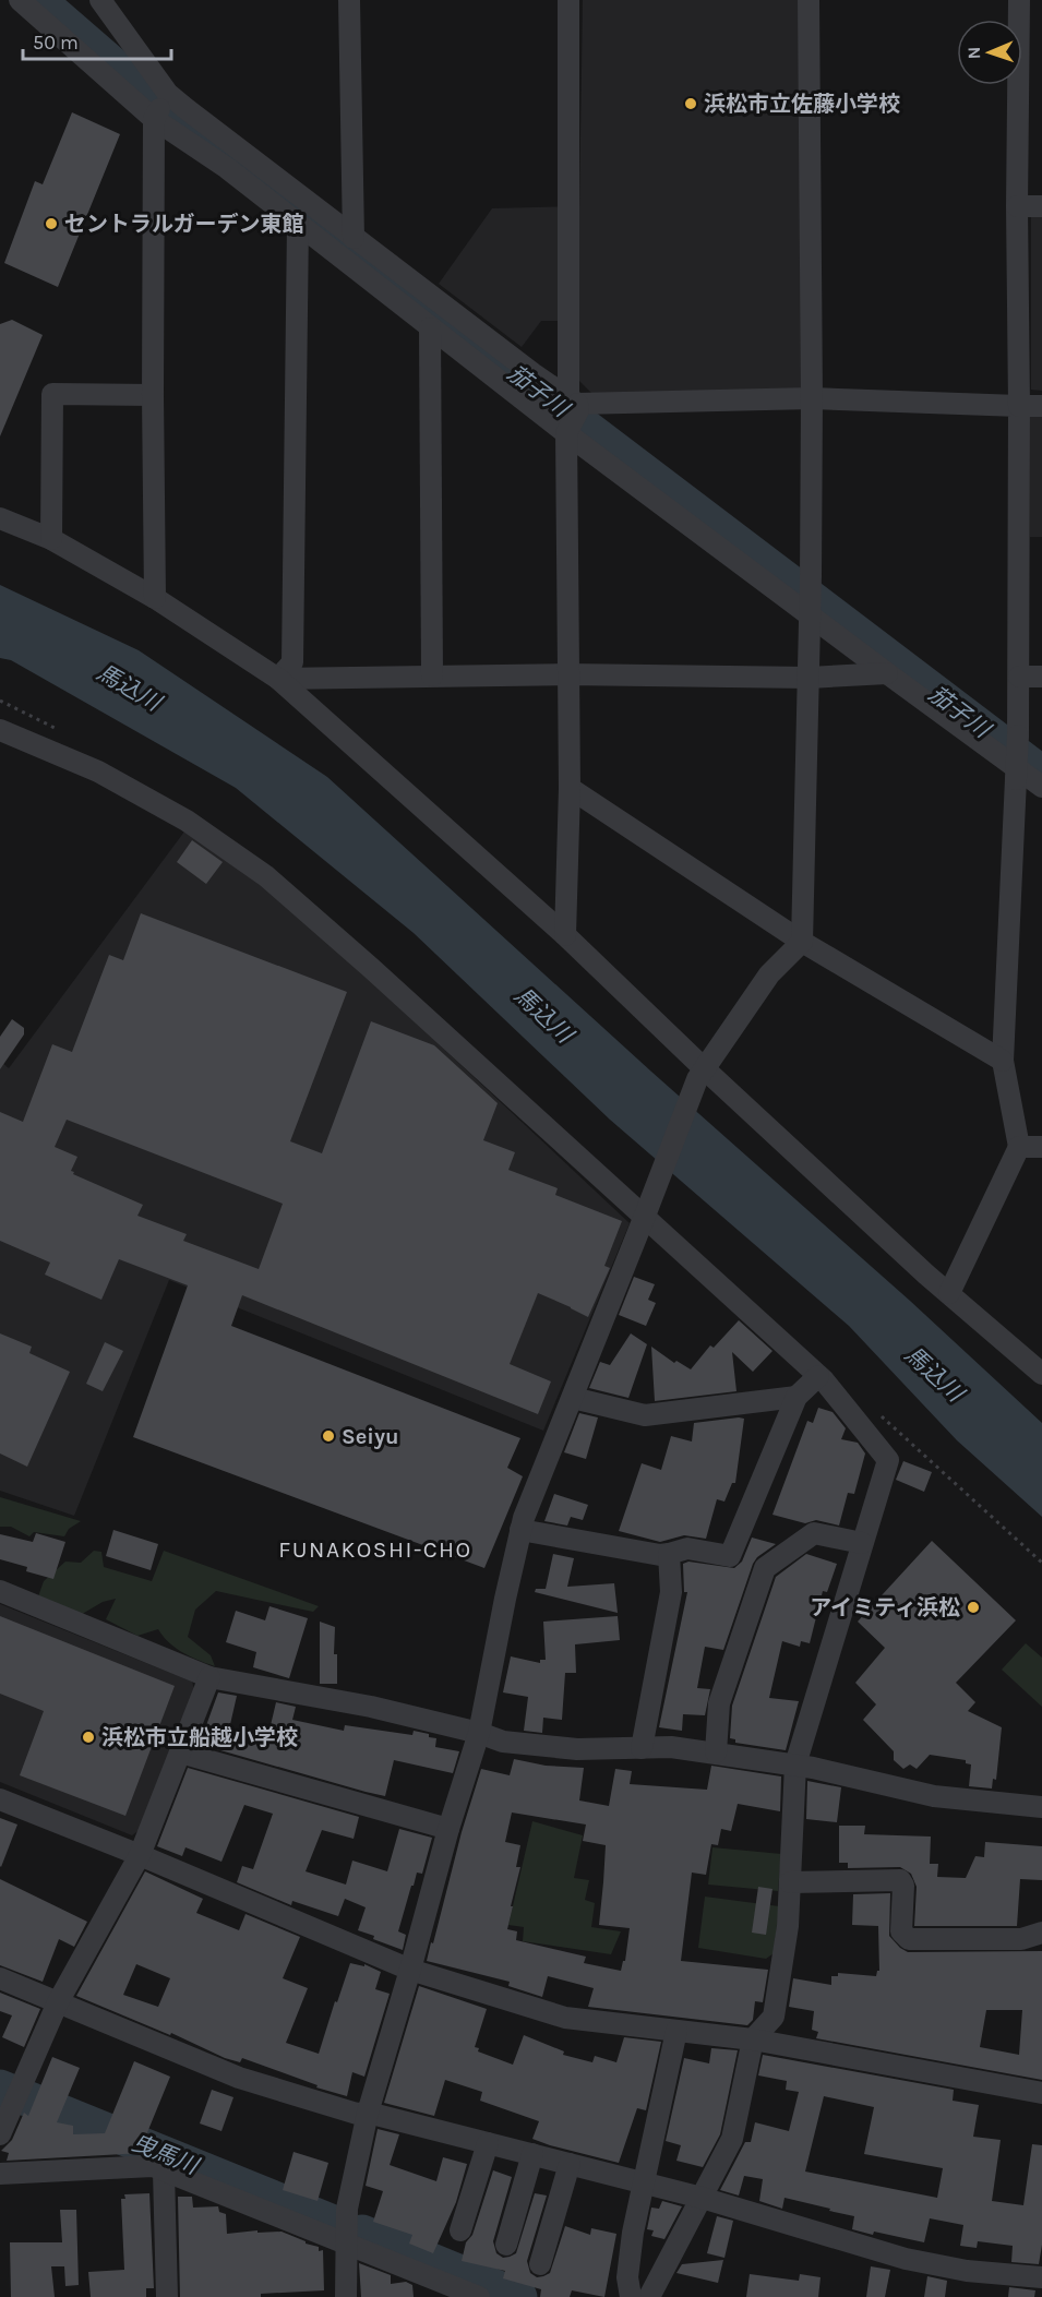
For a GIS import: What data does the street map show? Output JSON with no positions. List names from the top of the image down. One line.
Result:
{"districts":["FUNAKOSHI-CHO"],"water":["茄子川","馬込川","曳馬川"],"places":["浜松市立佐藤小学校","セントラルガーデン東館","Seiyu","アイミティ浜松","浜松市立船越小学校"],"scale_bar":"50 m","north":"left"}
